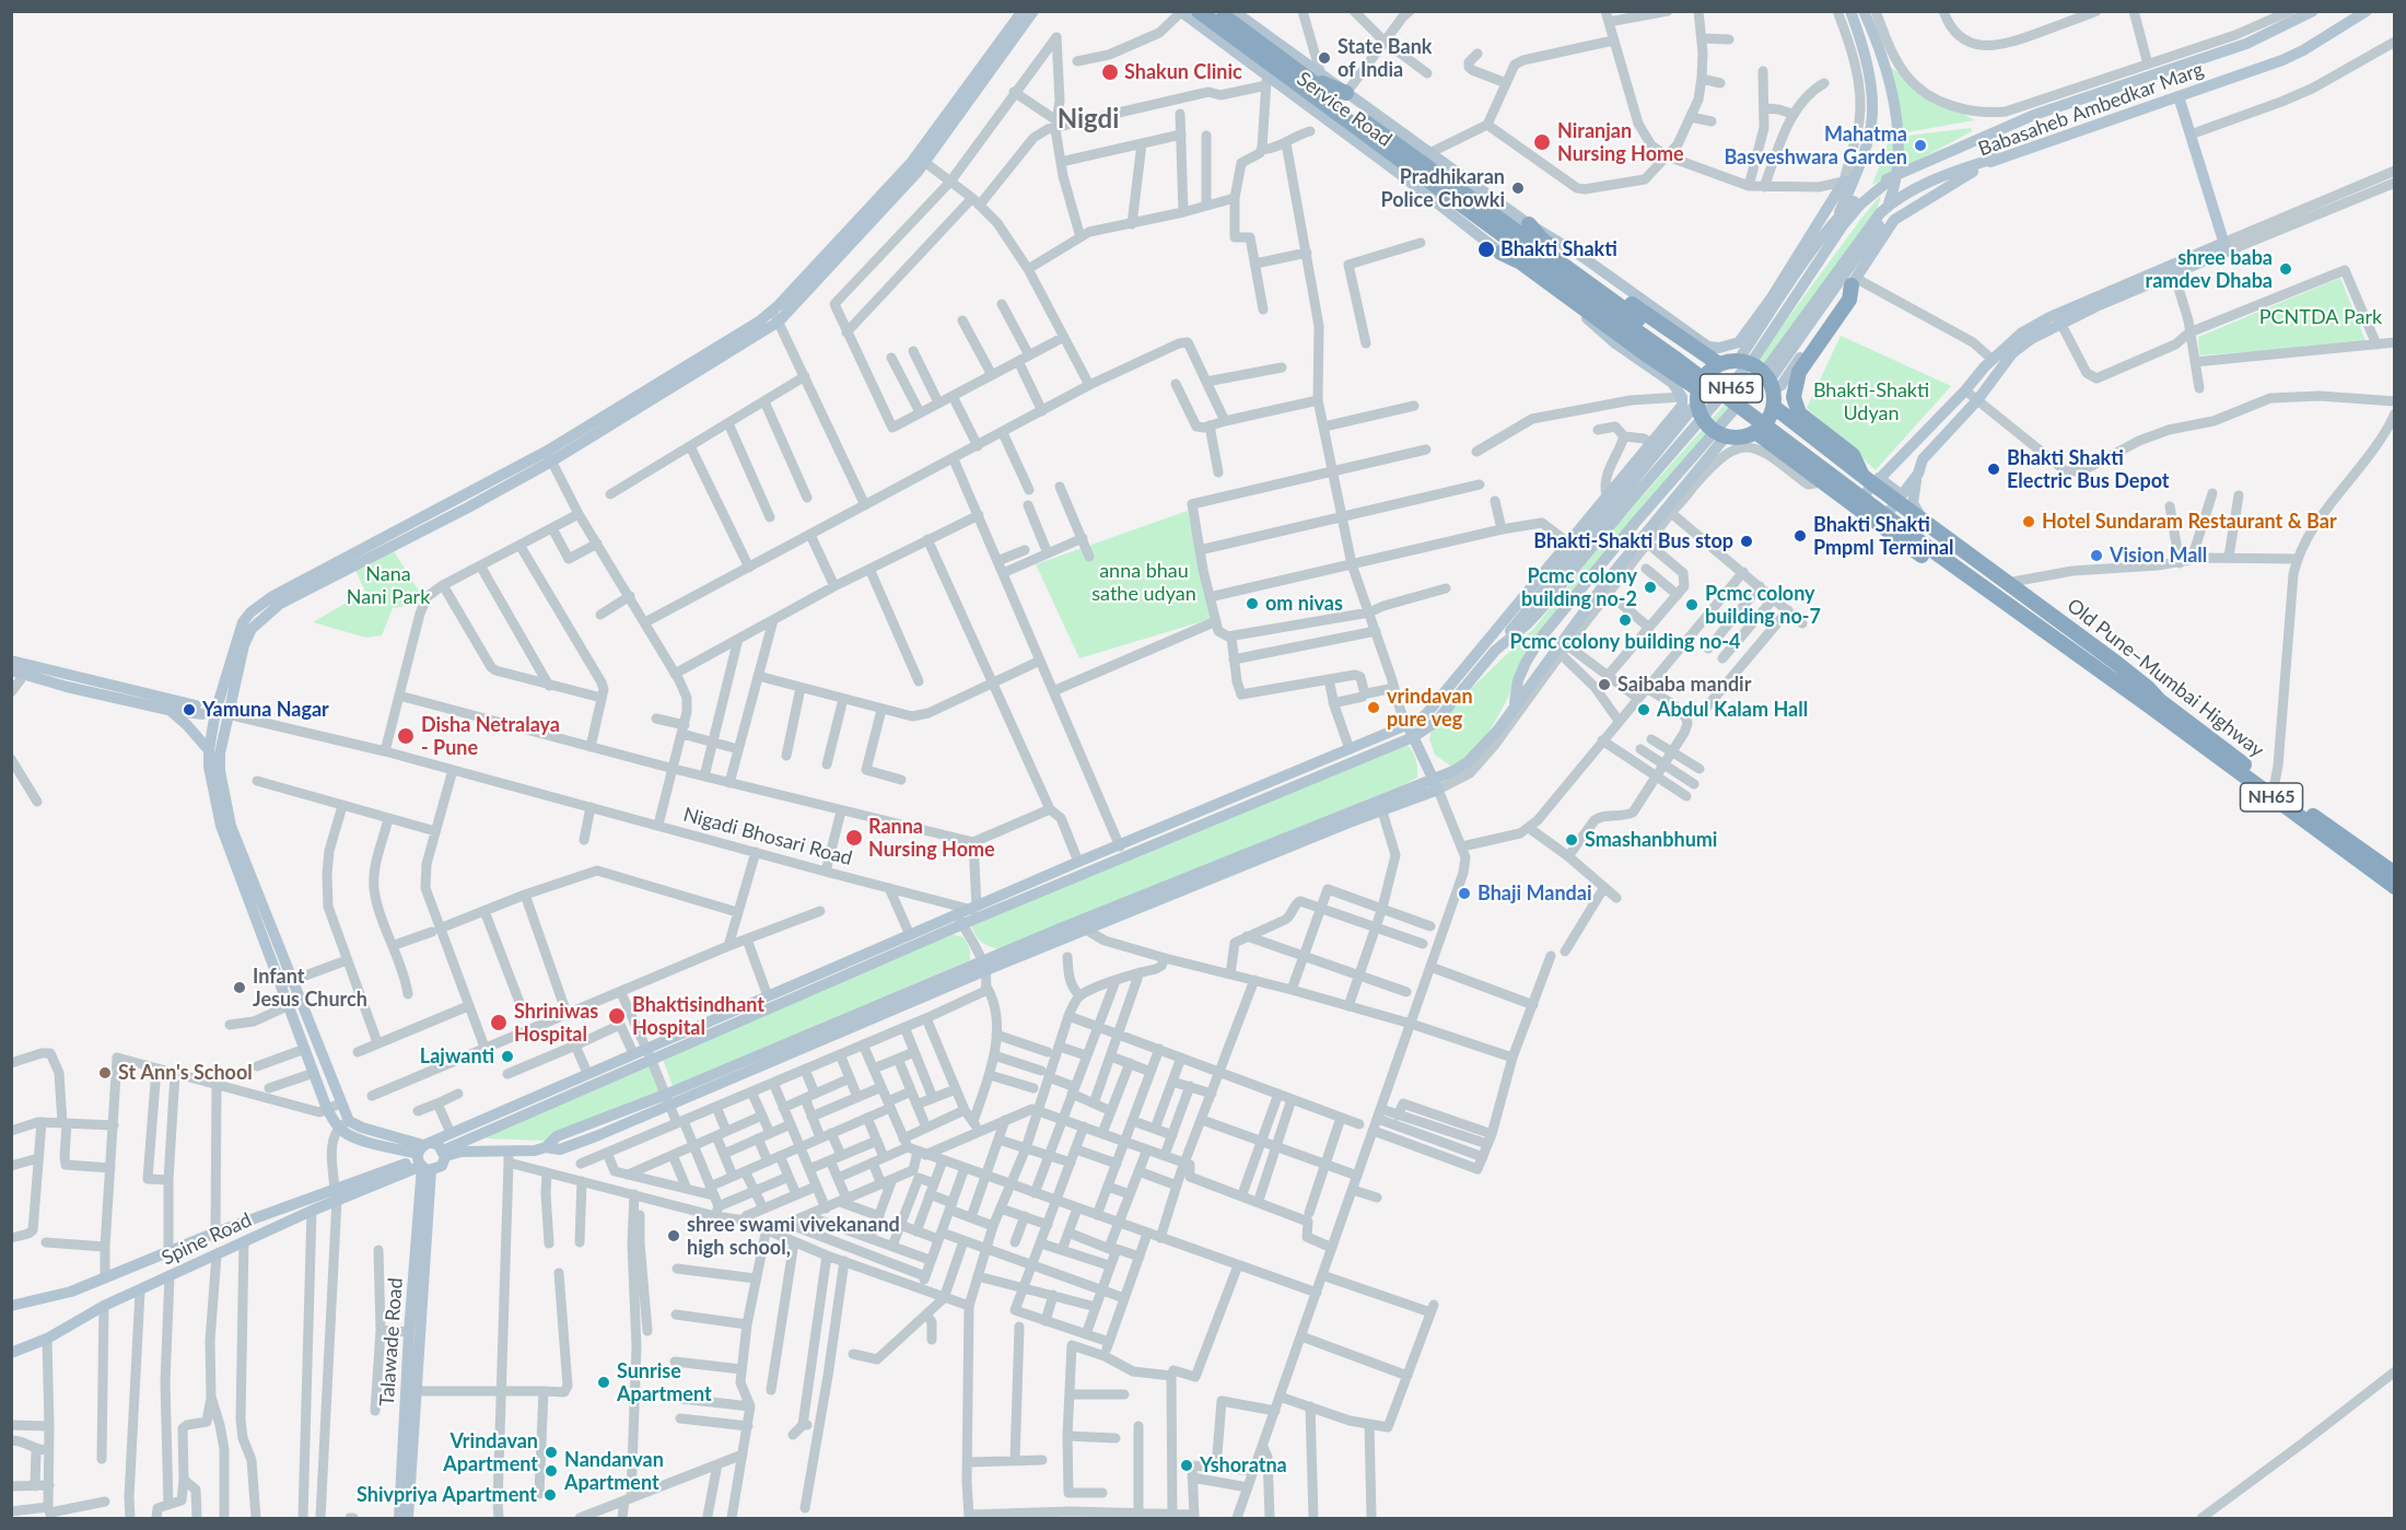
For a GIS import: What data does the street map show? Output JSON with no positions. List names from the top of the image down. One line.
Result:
{"streets":{"highway":["NH65","Old Pune–Mumbai Highway"],"main road":["Service Road","Babasaheb Ambedkar Marg","Spine Road","Talawade Road"],"street":["Nigadi Bhosari Road"]},"crossings":[["Service Road","Babasaheb Ambedkar Marg"],["Service Road","NH65"],["Service Road","Old Pune–Mumbai Highway"],["Babasaheb Ambedkar Marg","Old Pune–Mumbai Highway"],["NH65","Old Pune–Mumbai Highway"],["Spine Road","Talawade Road"]],"districts":["Nigdi"],"parks":["PCNTDA Park","Bhakti-Shakti Udyan","anna bhau sathe udyan","Nana Nani Park"],"places":["State Bank of India","Shakun Clinic","Niranjan Nursing Home","Mahatma Basveshwara Garden","Pradhikaran Police Chowki","Bhakti Shakti","shree baba ramdev Dhaba","Bhakti Shakti Electric Bus Depot","Hotel Sundaram Restaurant & Bar","Bhakti Shakti Pmpml Terminal","Bhakti-Shakti Bus stop","Vision Mall","Pcmc colony building no-2","om nivas","Pcmc colony building no-7","Pcmc colony building no-4","Saibaba mandir","vrindavan pure veg","Yamuna Nagar","Abdul Kalam Hall","Disha Netralaya - Pune","Ranna Nursing Home","Smashanbhumi","Bhaji Mandai","Infant Jesus Church","Bhaktisindhant Hospital","Shriniwas Hospital","Lajwanti","St Ann's School","shree swami vivekanand high school,","Sunrise Apartment","Vrindavan Apartment","Yshoratna","Nandanvan Apartment","Shivpriya Apartment"]}
